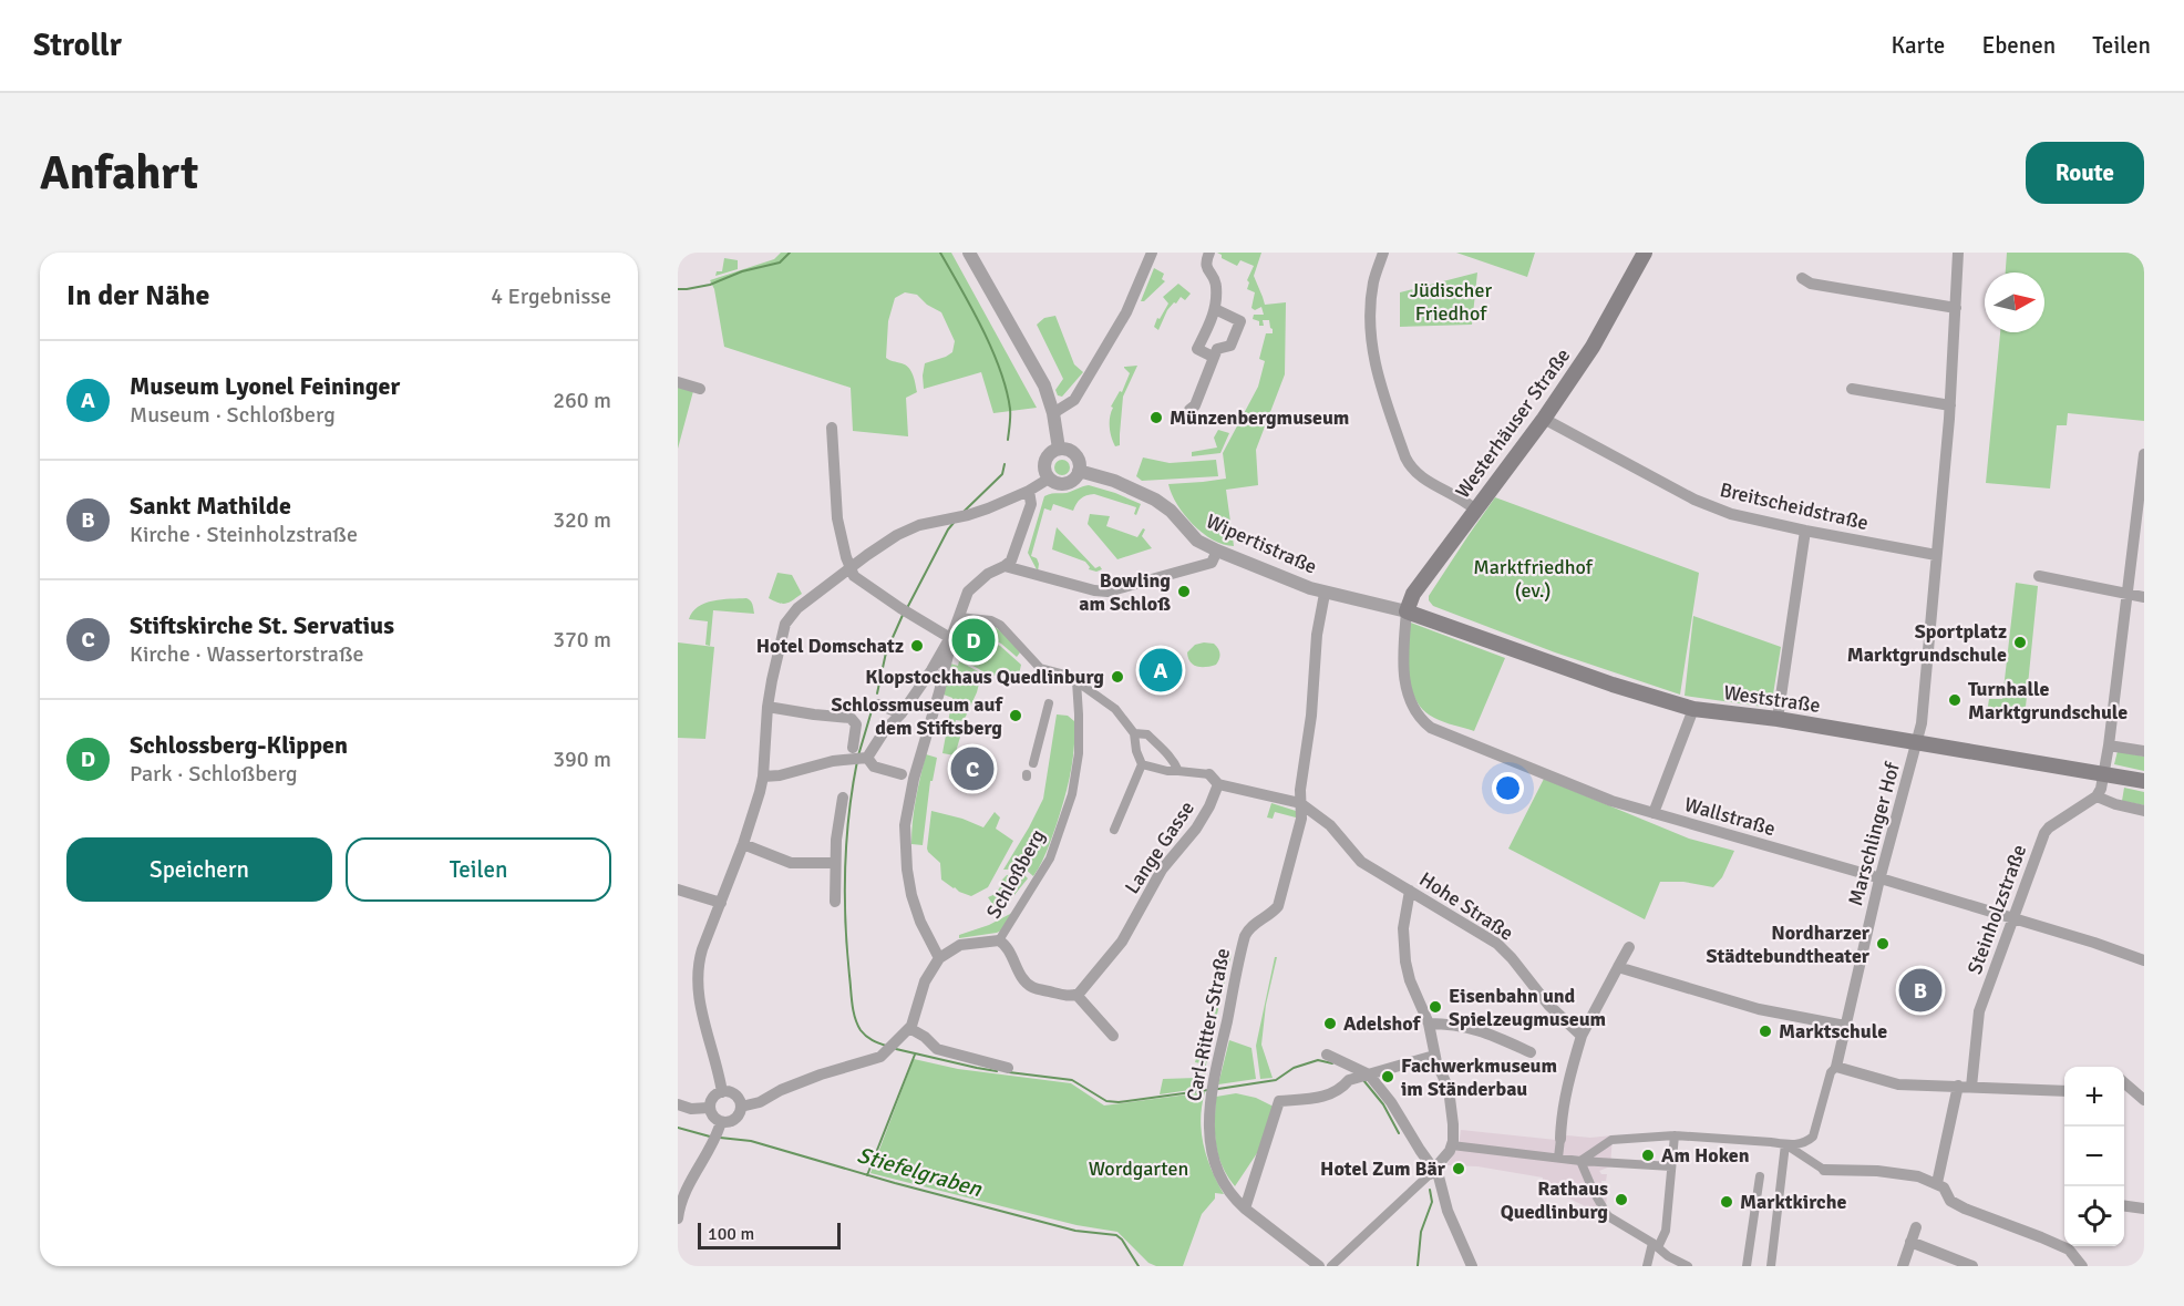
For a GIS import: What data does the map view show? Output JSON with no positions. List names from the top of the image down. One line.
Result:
{"streets":{"main road":["Westerhäuser Straße","Weststraße"],"street":["Breitscheidstraße","Wipertistraße","Wallstraße","Marschlinger Hof","Lange Gasse","Schloßberg","Hohe Straße","Steinholzstraße","Carl-Ritter-Straße"]},"crossings":[["Westerhäuser Straße","Breitscheidstraße"],["Westerhäuser Straße","Wipertistraße"],["Westerhäuser Straße","Weststraße"],["Westerhäuser Straße","Wallstraße"],["Breitscheidstraße","Marschlinger Hof"],["Wipertistraße","Weststraße"],["Wipertistraße","Wallstraße"],["Wipertistraße","Carl-Ritter-Straße"],["Weststraße","Wallstraße"],["Weststraße","Marschlinger Hof"],["Wallstraße","Marschlinger Hof"],["Wallstraße","Steinholzstraße"],["Hohe Straße","Carl-Ritter-Straße"]],"water":["Stiefelgraben"],"parks":["Jüdischer Friedhof","Marktfriedhof (ev.)","Wordgarten"],"places":["Münzenbergmuseum","Bowling am Schloß","Sportplatz Marktgrundschule","Hotel Domschatz","Klopstockhaus Quedlinburg","Turnhalle Marktgrundschule","Schlossmuseum auf dem Stiftsberg","Nordharzer Städtebundtheater","Eisenbahn und Spielzeugmuseum","Adelshof","Marktschule","Fachwerkmuseum im Ständerbau","Am Hoken","Hotel Zum Bär","Rathaus Quedlinburg","Marktkirche"],"scale_bar":"100 m","north":"right","page":{"header":"Strollr","nav":["Karte","Ebenen","Teilen"],"buttons":["Route",["Speichern","Teilen"]],"title":"Anfahrt","heading":["In der Nähe","4 Ergebnisse"],"list":[{"mark":"A","name":"Museum Lyonel Feininger","note":"Museum · Schloßberg","value":"260 m"},{"mark":"B","name":"Sankt Mathilde","note":"Kirche · Steinholzstraße","value":"320 m"},{"mark":"C","name":"Stiftskirche St. Servatius","note":"Kirche · Wassertorstraße","value":"370 m"},{"mark":"D","name":"Schlossberg-Klippen","note":"Park · Schloßberg","value":"390 m"}],"pins":["D","A","C","B"],"map_buttons":["+","−"],"scale":"100 m"}}
